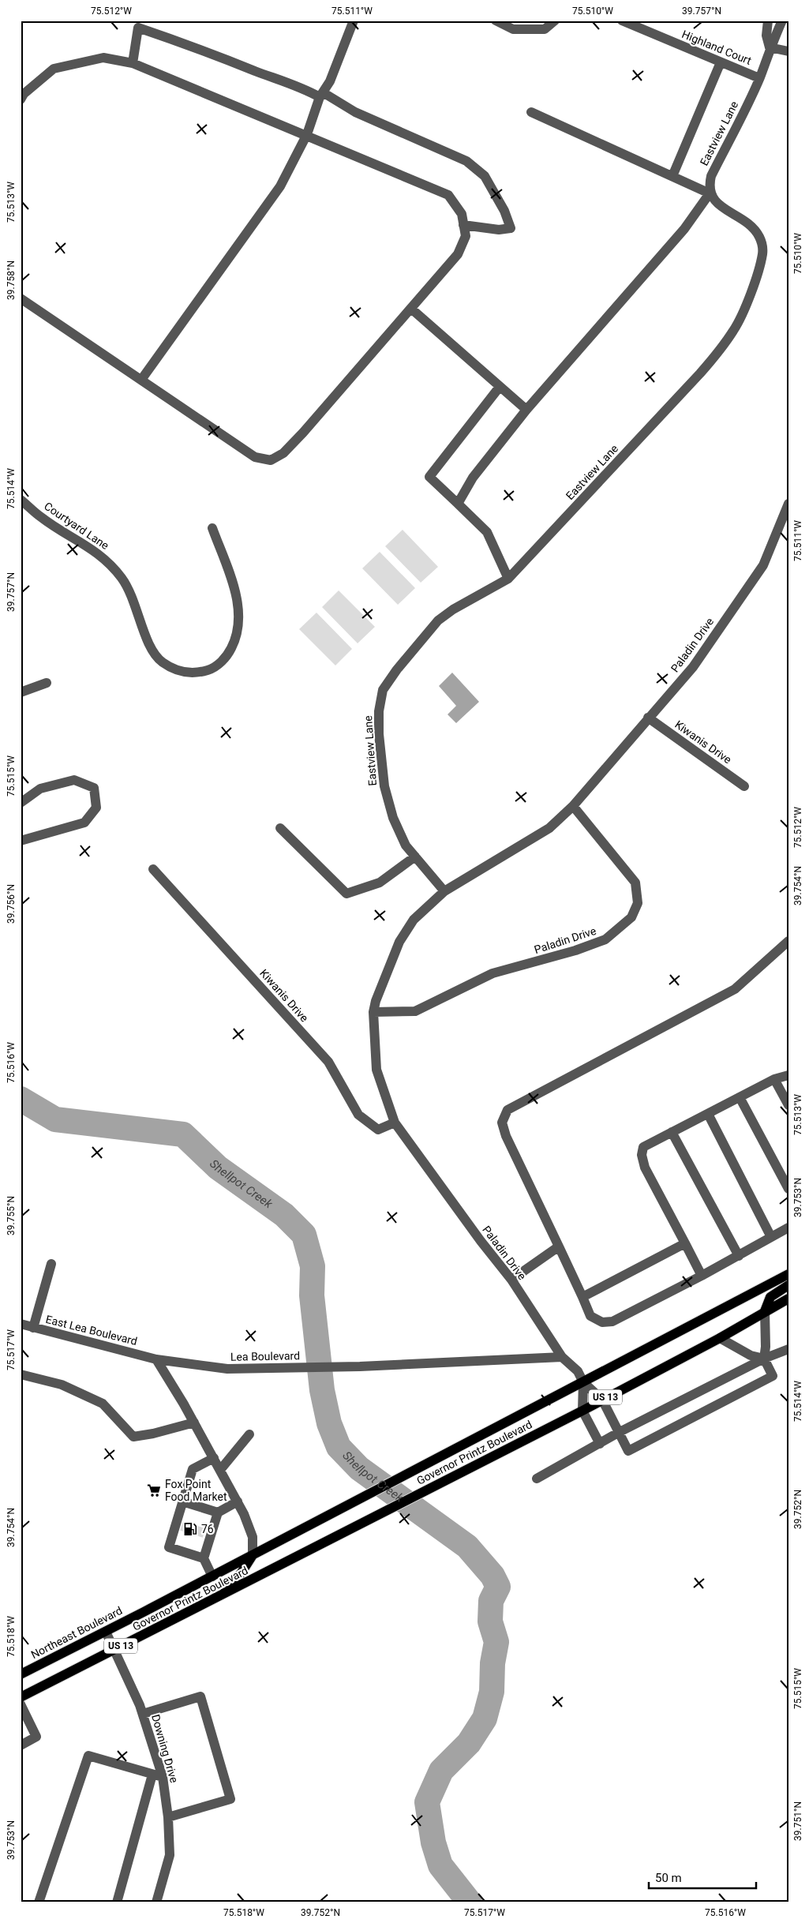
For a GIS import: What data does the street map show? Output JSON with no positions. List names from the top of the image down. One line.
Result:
{"streets":{"main road":["US 13","Governor Printz Boulevard","Northeast Boulevard"],"street":["Highland Court","Eastview Lane","Courtyard Lane","Paladin Drive","Kiwanis Drive","East Lea Boulevard","Lea Boulevard","Downing Drive"]},"crossings":[["Highland Court","Eastview Lane"],["Eastview Lane","Paladin Drive"],["Paladin Drive","Kiwanis Drive"],["Paladin Drive","Lea Boulevard"],["East Lea Boulevard","Lea Boulevard"],["Governor Printz Boulevard","Northeast Boulevard"],["Governor Printz Boulevard","Downing Drive"],["Northeast Boulevard","Downing Drive"]],"water":["Shellpot Creek"],"places":{"supermarket":["Fox Point Food Market"],"fuel station":["76"]},"scale_bar":"50 m","coordinates":["75.512°W","75.511°W","75.510°W","39.757°N","75.513°W","39.758°N","75.514°W","75.515°W","39.754°N","39.756°N","75.516°W","39.753°N","39.755°N","75.517°W","39.752°N","75.518°W","39.751°N"]}
